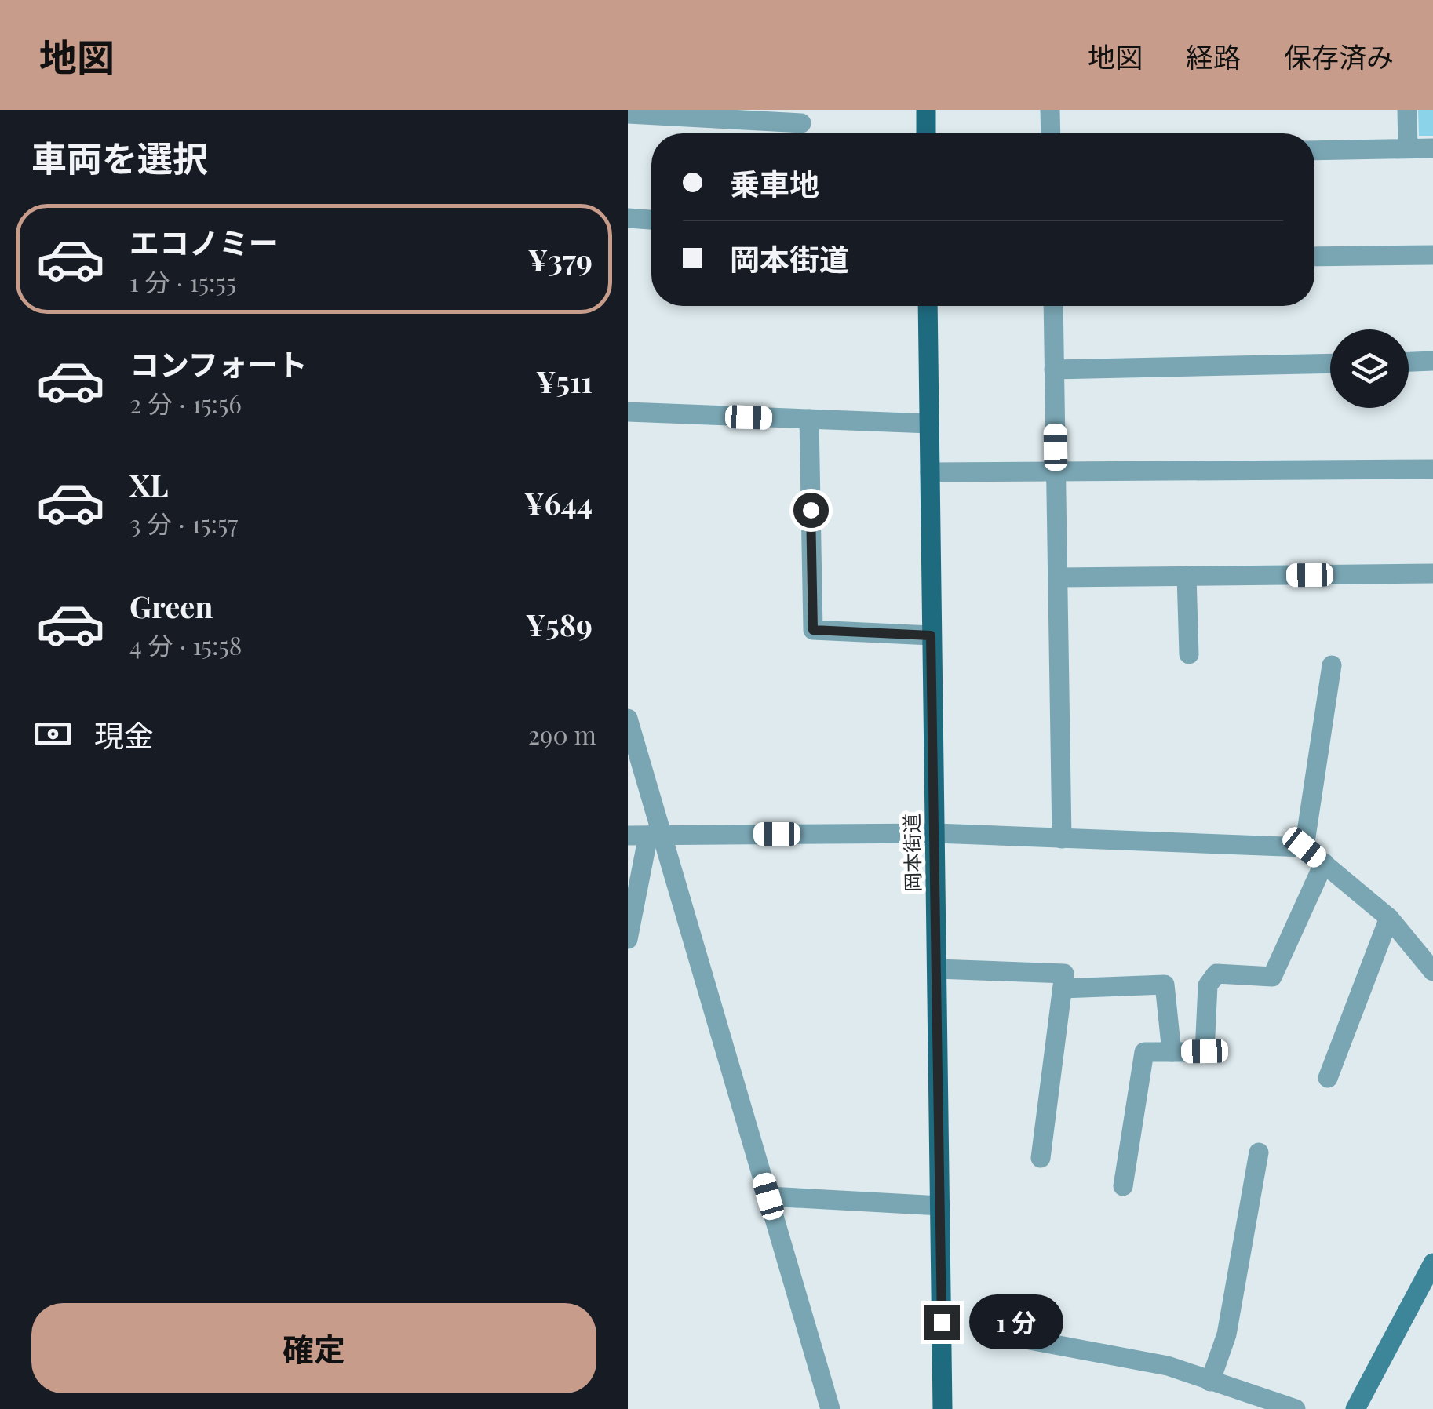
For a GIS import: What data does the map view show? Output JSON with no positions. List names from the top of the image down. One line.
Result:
{"streets":{"main road":["岡本街道"]},"page":{"header":"地図","nav":["地図","経路","保存済み"],"heading":"車両を選択","banner":["乗車地","岡本街道"],"list":[{"name":"エコノミー","note":"1 分 · 15:55","value":"¥379"},{"name":"コンフォート","note":"2 分 · 15:56","value":"¥511"},{"name":"XL","note":"3 分 · 15:57","value":"¥644"},{"name":"Green","note":"4 分 · 15:58","value":"¥589"}],"pay":["現金","290 m"],"buttons":"確定","bubble":"1 分"}}
